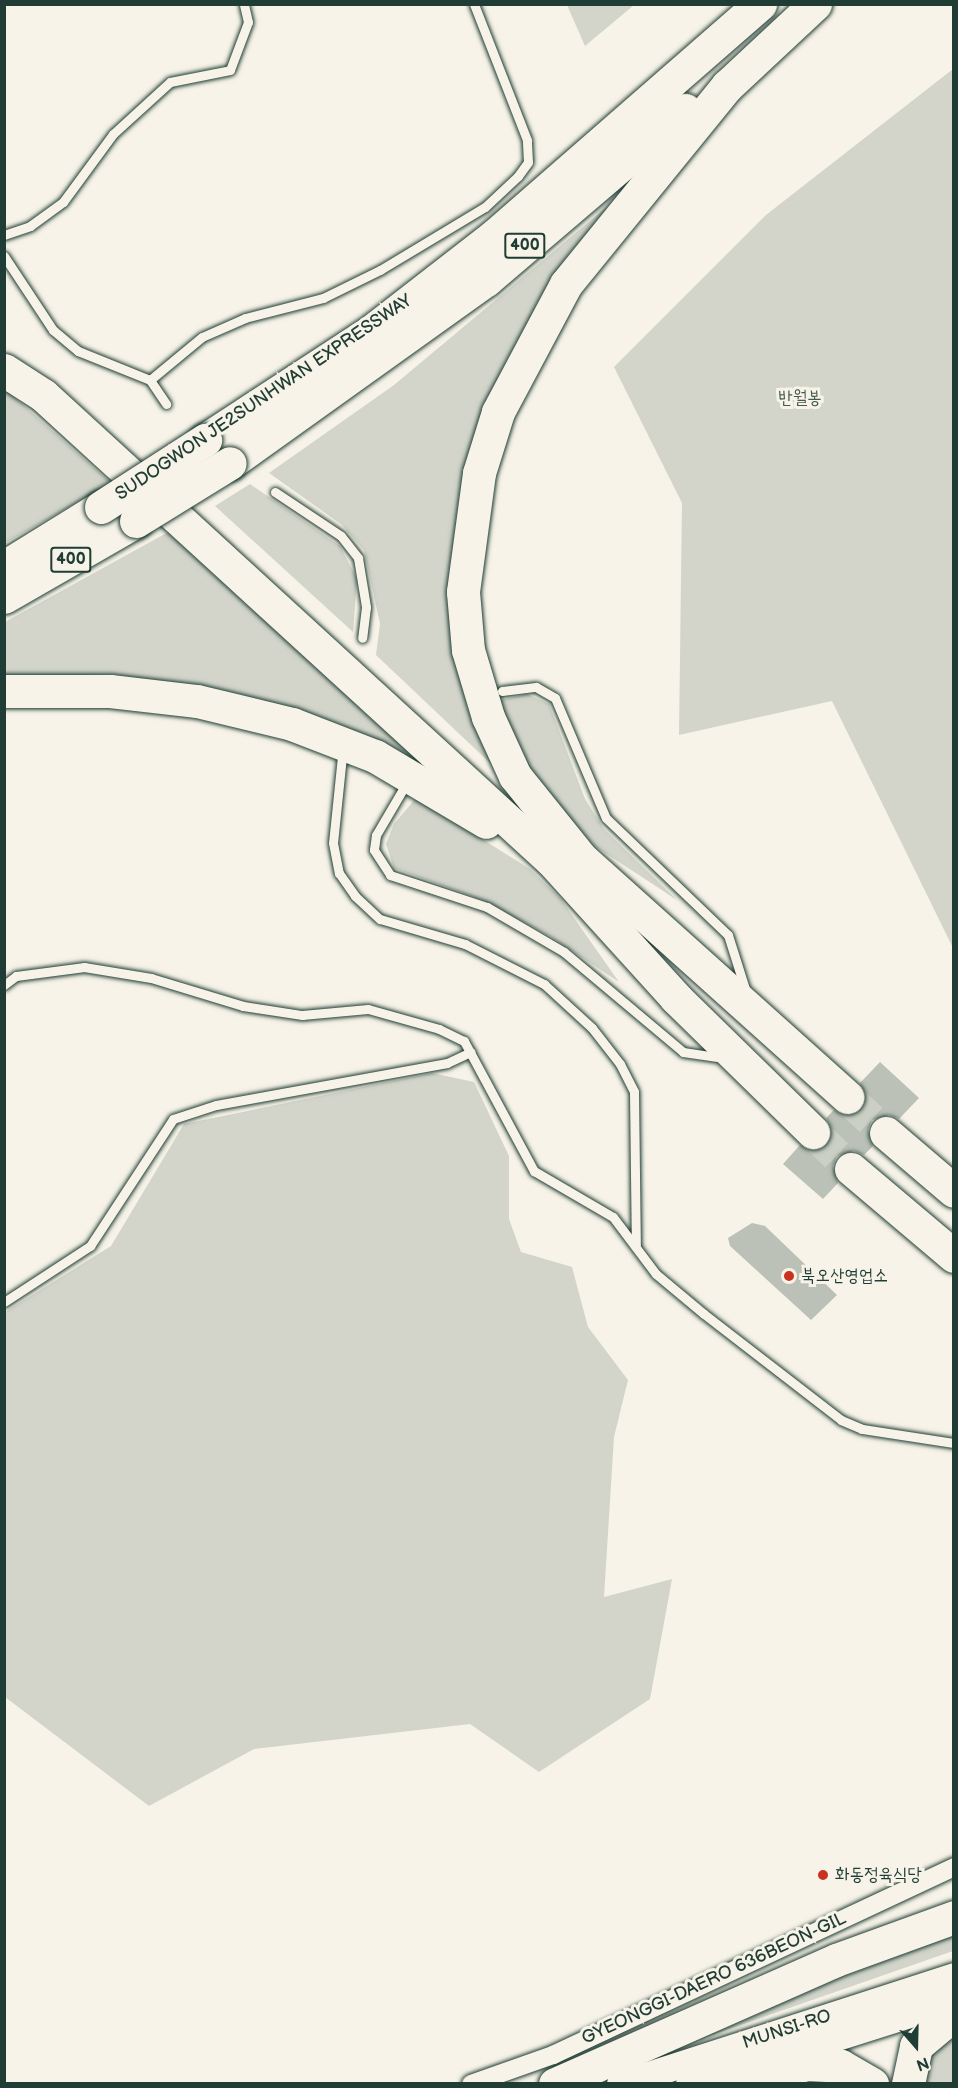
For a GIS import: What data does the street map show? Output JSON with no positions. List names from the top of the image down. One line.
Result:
{"streets":{"highway":["400","SUDOGWON JE2SUNHWAN EXPRESSWAY"],"street":["GYEONGGI-DAERO 636BEON-GIL","MUNSI-RO"]},"parks":["반월봉"],"places":["북오산영업소","화동정육식당"],"north":"bottom"}
